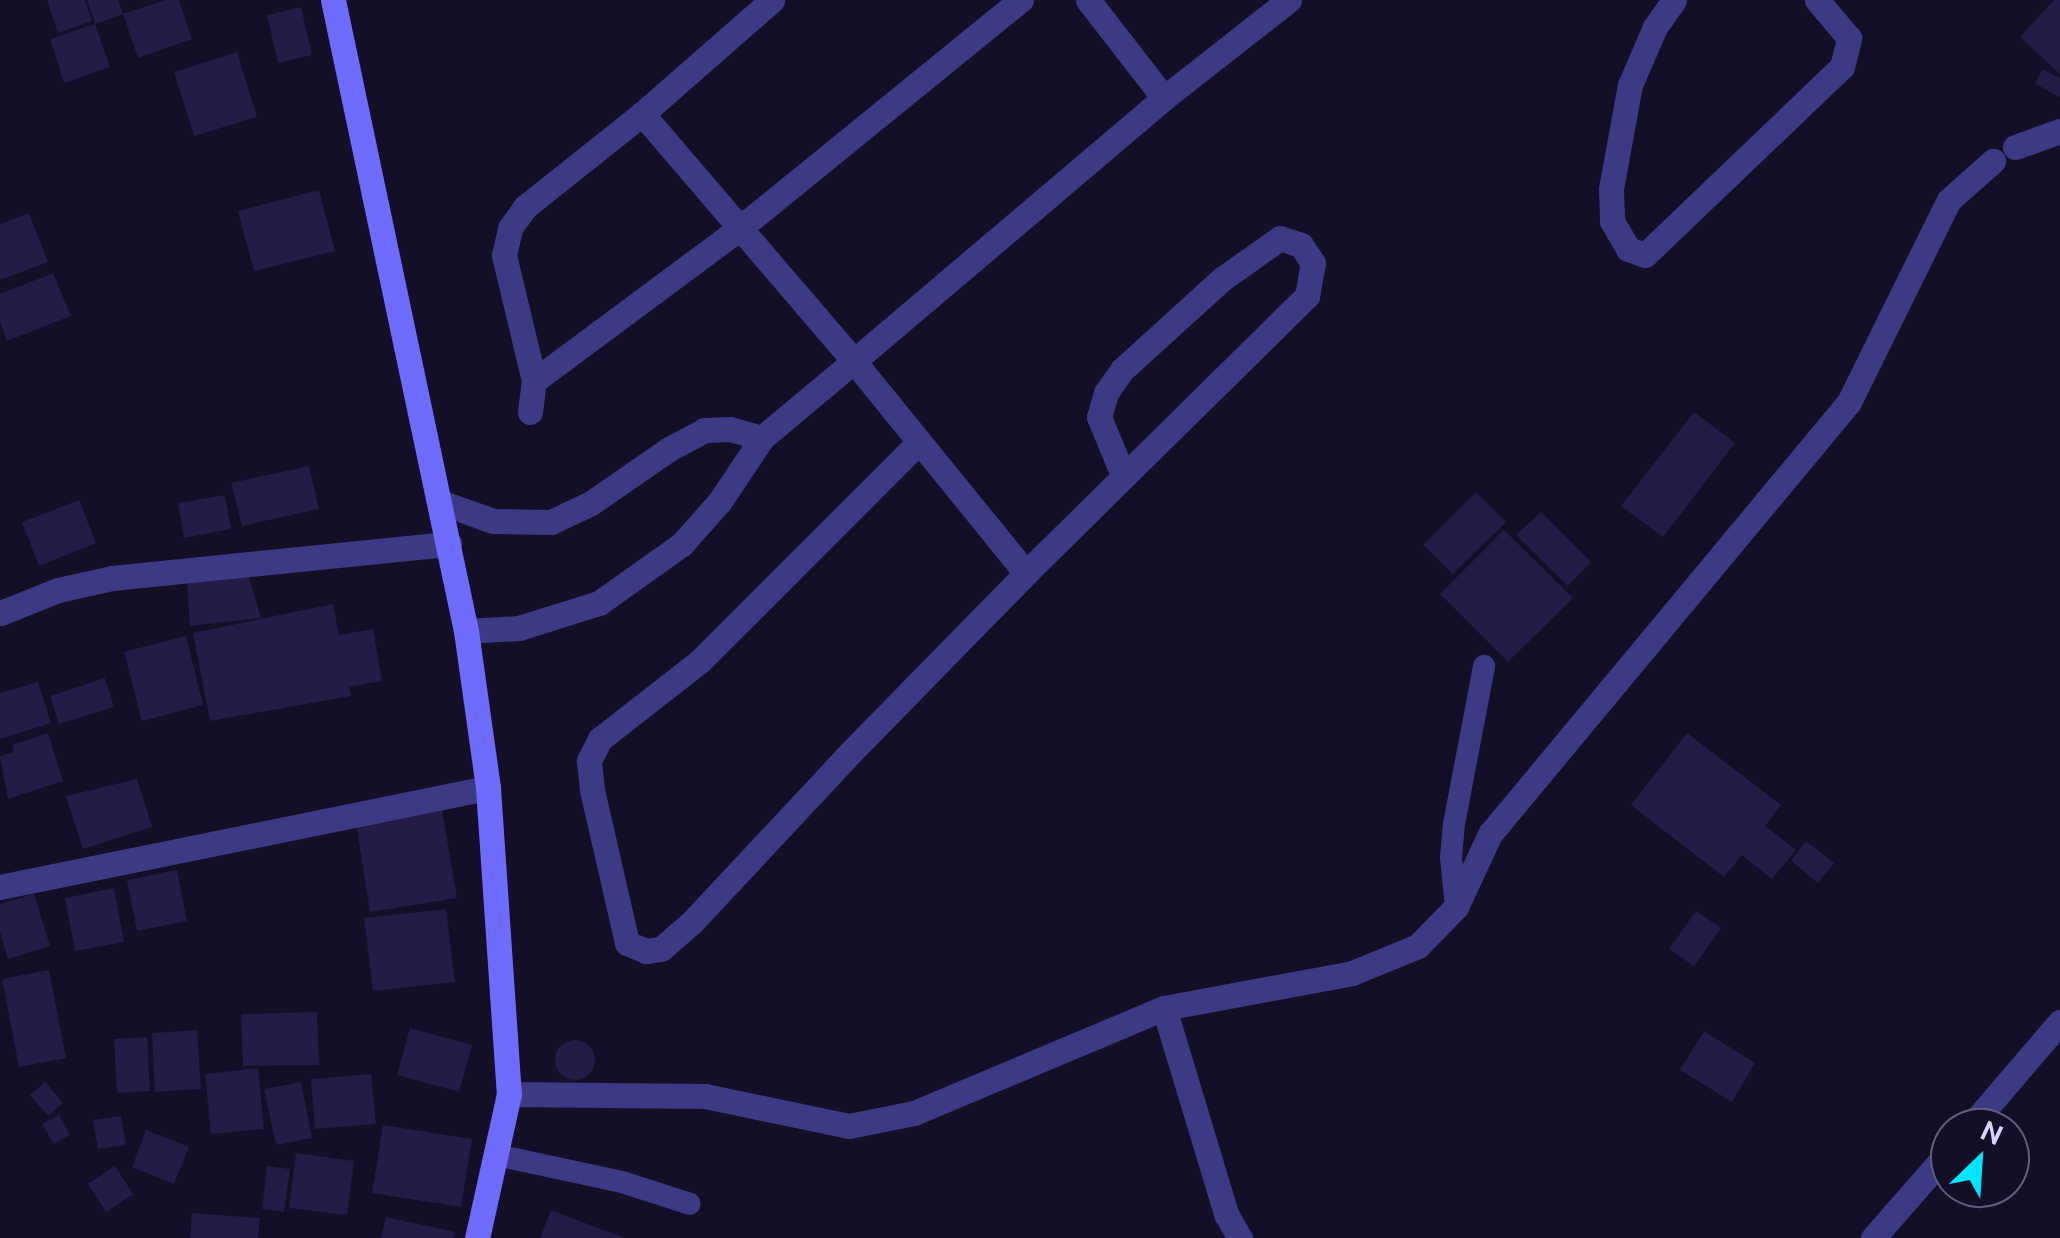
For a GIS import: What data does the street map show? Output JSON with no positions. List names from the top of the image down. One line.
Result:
{"north":"top right"}
